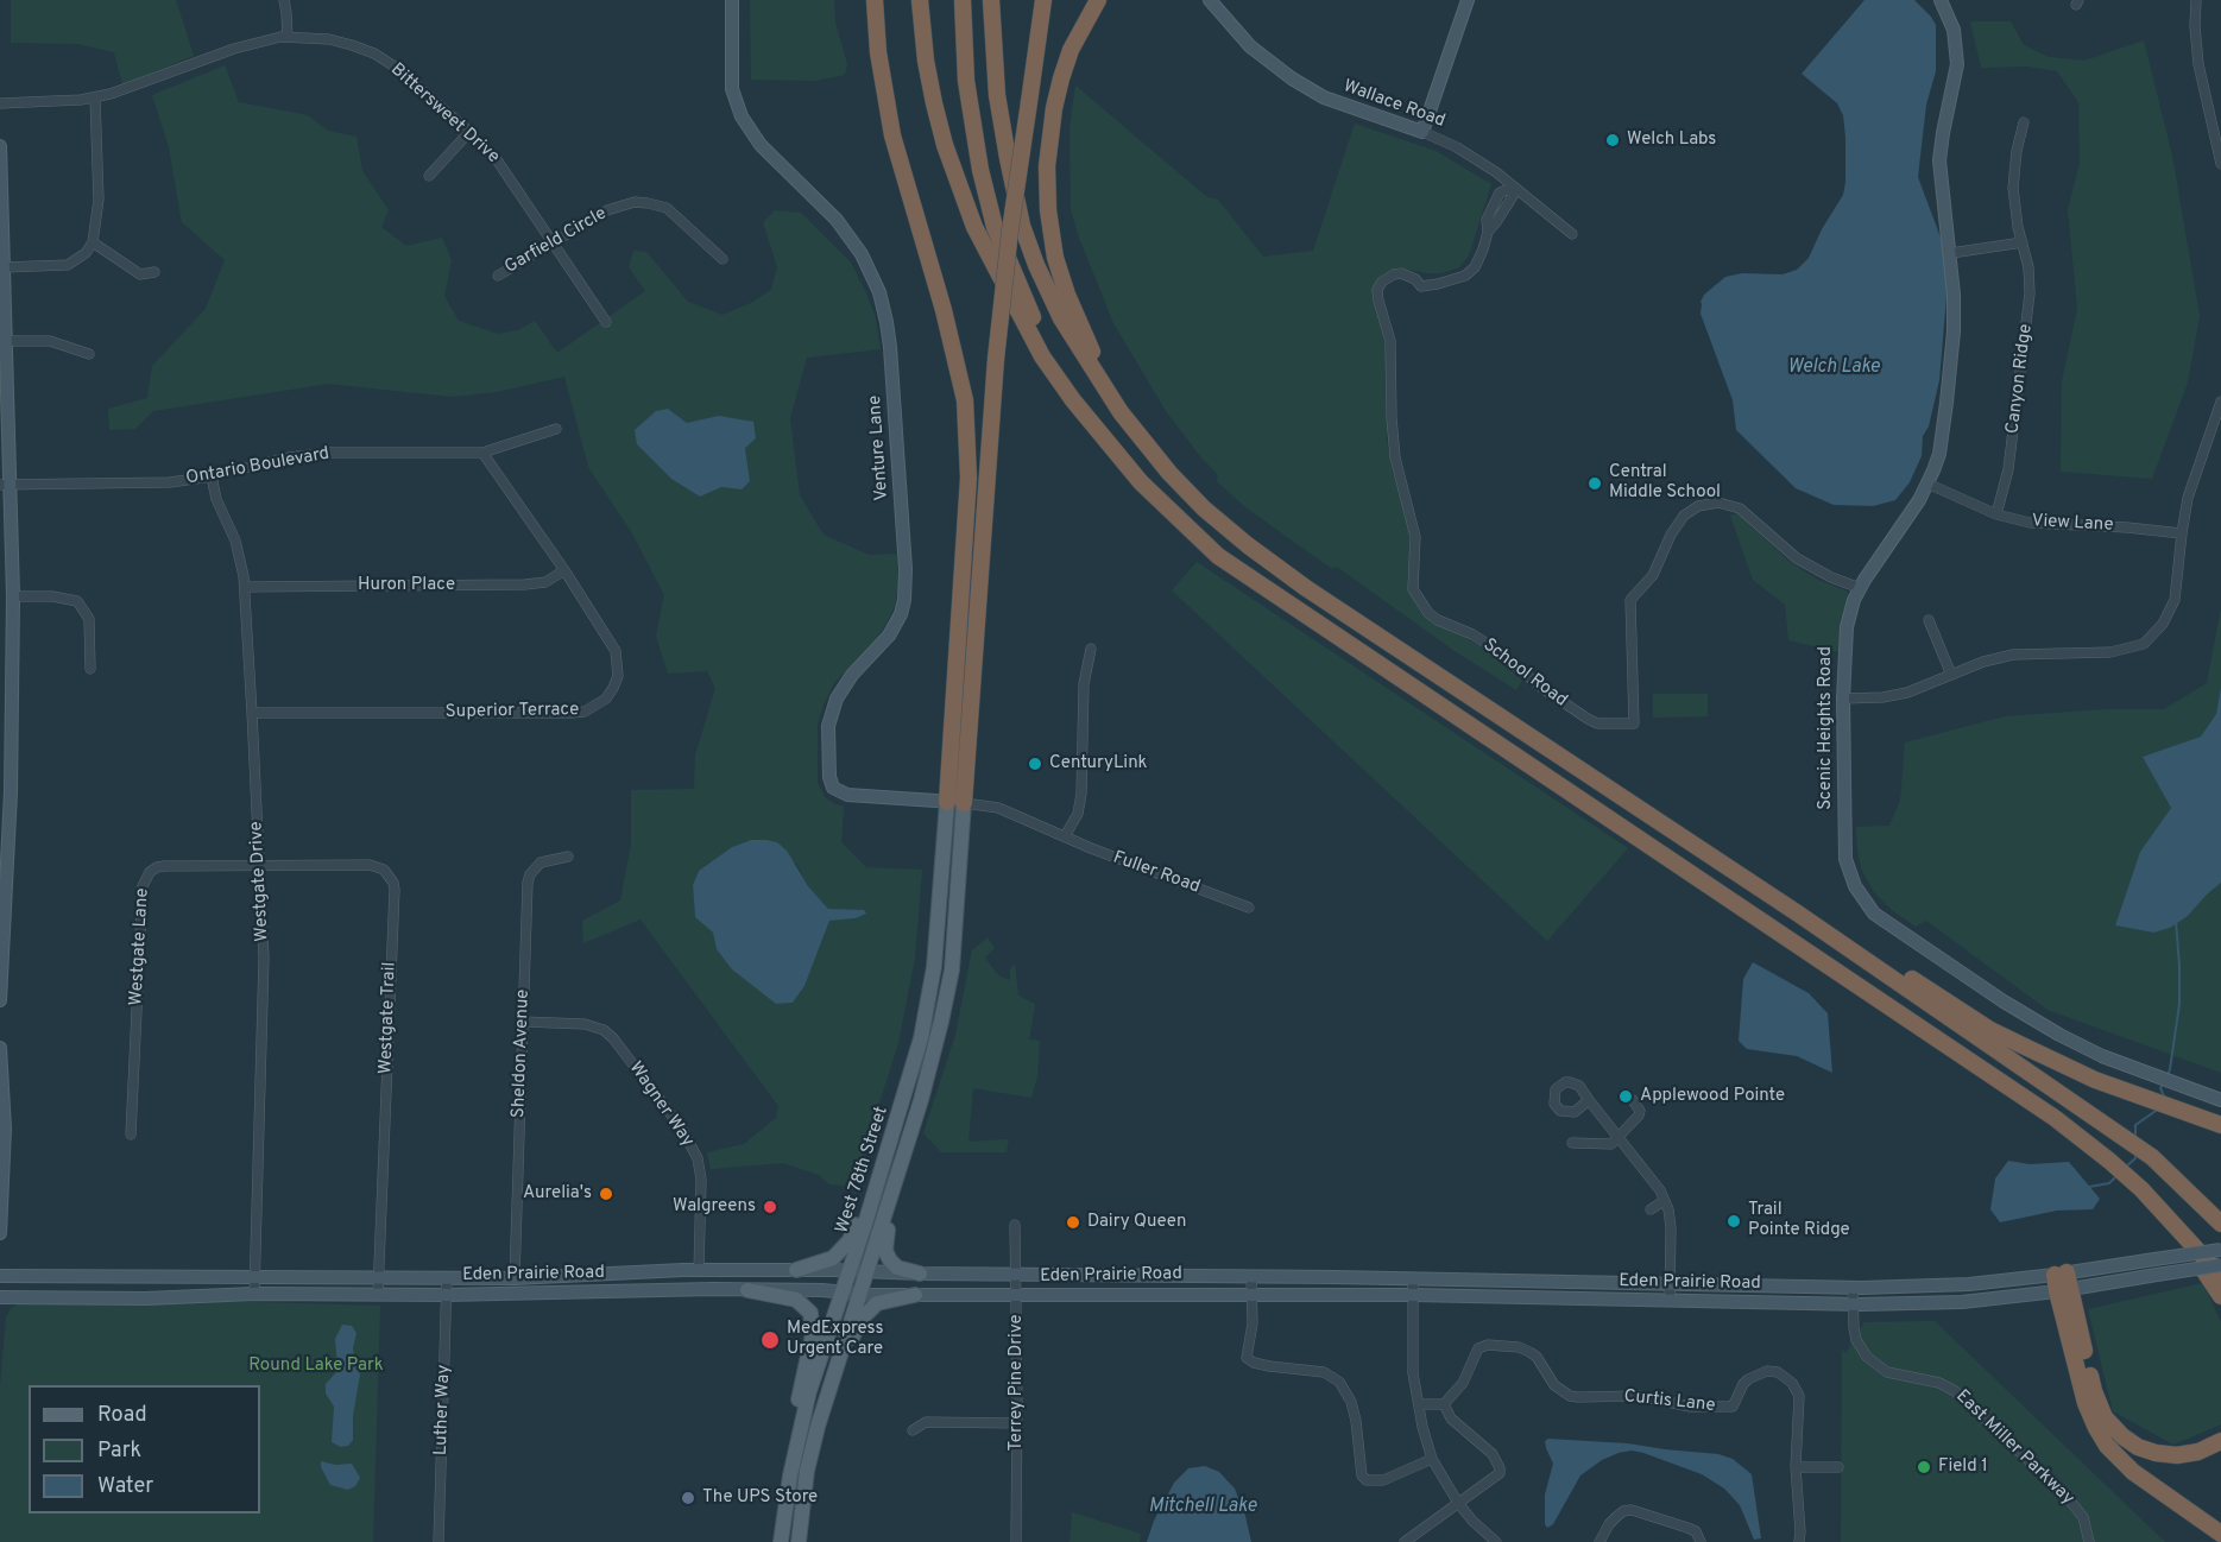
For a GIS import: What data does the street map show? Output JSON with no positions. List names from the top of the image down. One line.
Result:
{"streets":{"main road":["Wallace Road","Venture Lane","Scenic Heights Road","West 78th Street","Eden Prairie Road"],"street":["Bittersweet Drive","Garfield Circle","Canyon Ridge","Ontario Boulevard","View Lane","Huron Place","School Road","Superior Terrace","Fuller Road","Westgate Drive","Westgate Lane","Westgate Trail","Sheldon Avenue","Wagner Way","Terrey Pine Drive","Curtis Lane","Luther Way","East Miller Parkway"]},"crossings":[["Wallace Road","School Road"],["Bittersweet Drive","Garfield Circle"],["Canyon Ridge","View Lane"],["Venture Lane","Fuller Road"],["Venture Lane","West 78th Street"],["Ontario Boulevard","Superior Terrace"],["Ontario Boulevard","Westgate Drive"],["View Lane","Scenic Heights Road"],["Huron Place","Superior Terrace"],["Huron Place","Westgate Drive"],["School Road","Scenic Heights Road"],["Superior Terrace","Westgate Drive"],["Fuller Road","West 78th Street"],["Westgate Drive","Westgate Lane"],["Westgate Drive","Westgate Trail"],["Westgate Drive","Eden Prairie Road"],["Westgate Lane","Westgate Trail"],["Westgate Trail","Eden Prairie Road"],["Sheldon Avenue","Wagner Way"],["Sheldon Avenue","Eden Prairie Road"],["Wagner Way","Eden Prairie Road"],["West 78th Street","Eden Prairie Road"],["Eden Prairie Road","Terrey Pine Drive"],["Eden Prairie Road","Luther Way"],["Eden Prairie Road","East Miller Parkway"]],"water":["Welch Lake","Mitchell Lake"],"parks":["Round Lake Park"],"places":["Welch Labs","Central Middle School","CenturyLink","Applewood Pointe","Aurelia's","Walgreens","Trail Pointe Ridge","Dairy Queen","MedExpress Urgent Care","Field 1","The UPS Store"],"legend":["Road","Park","Water"]}
